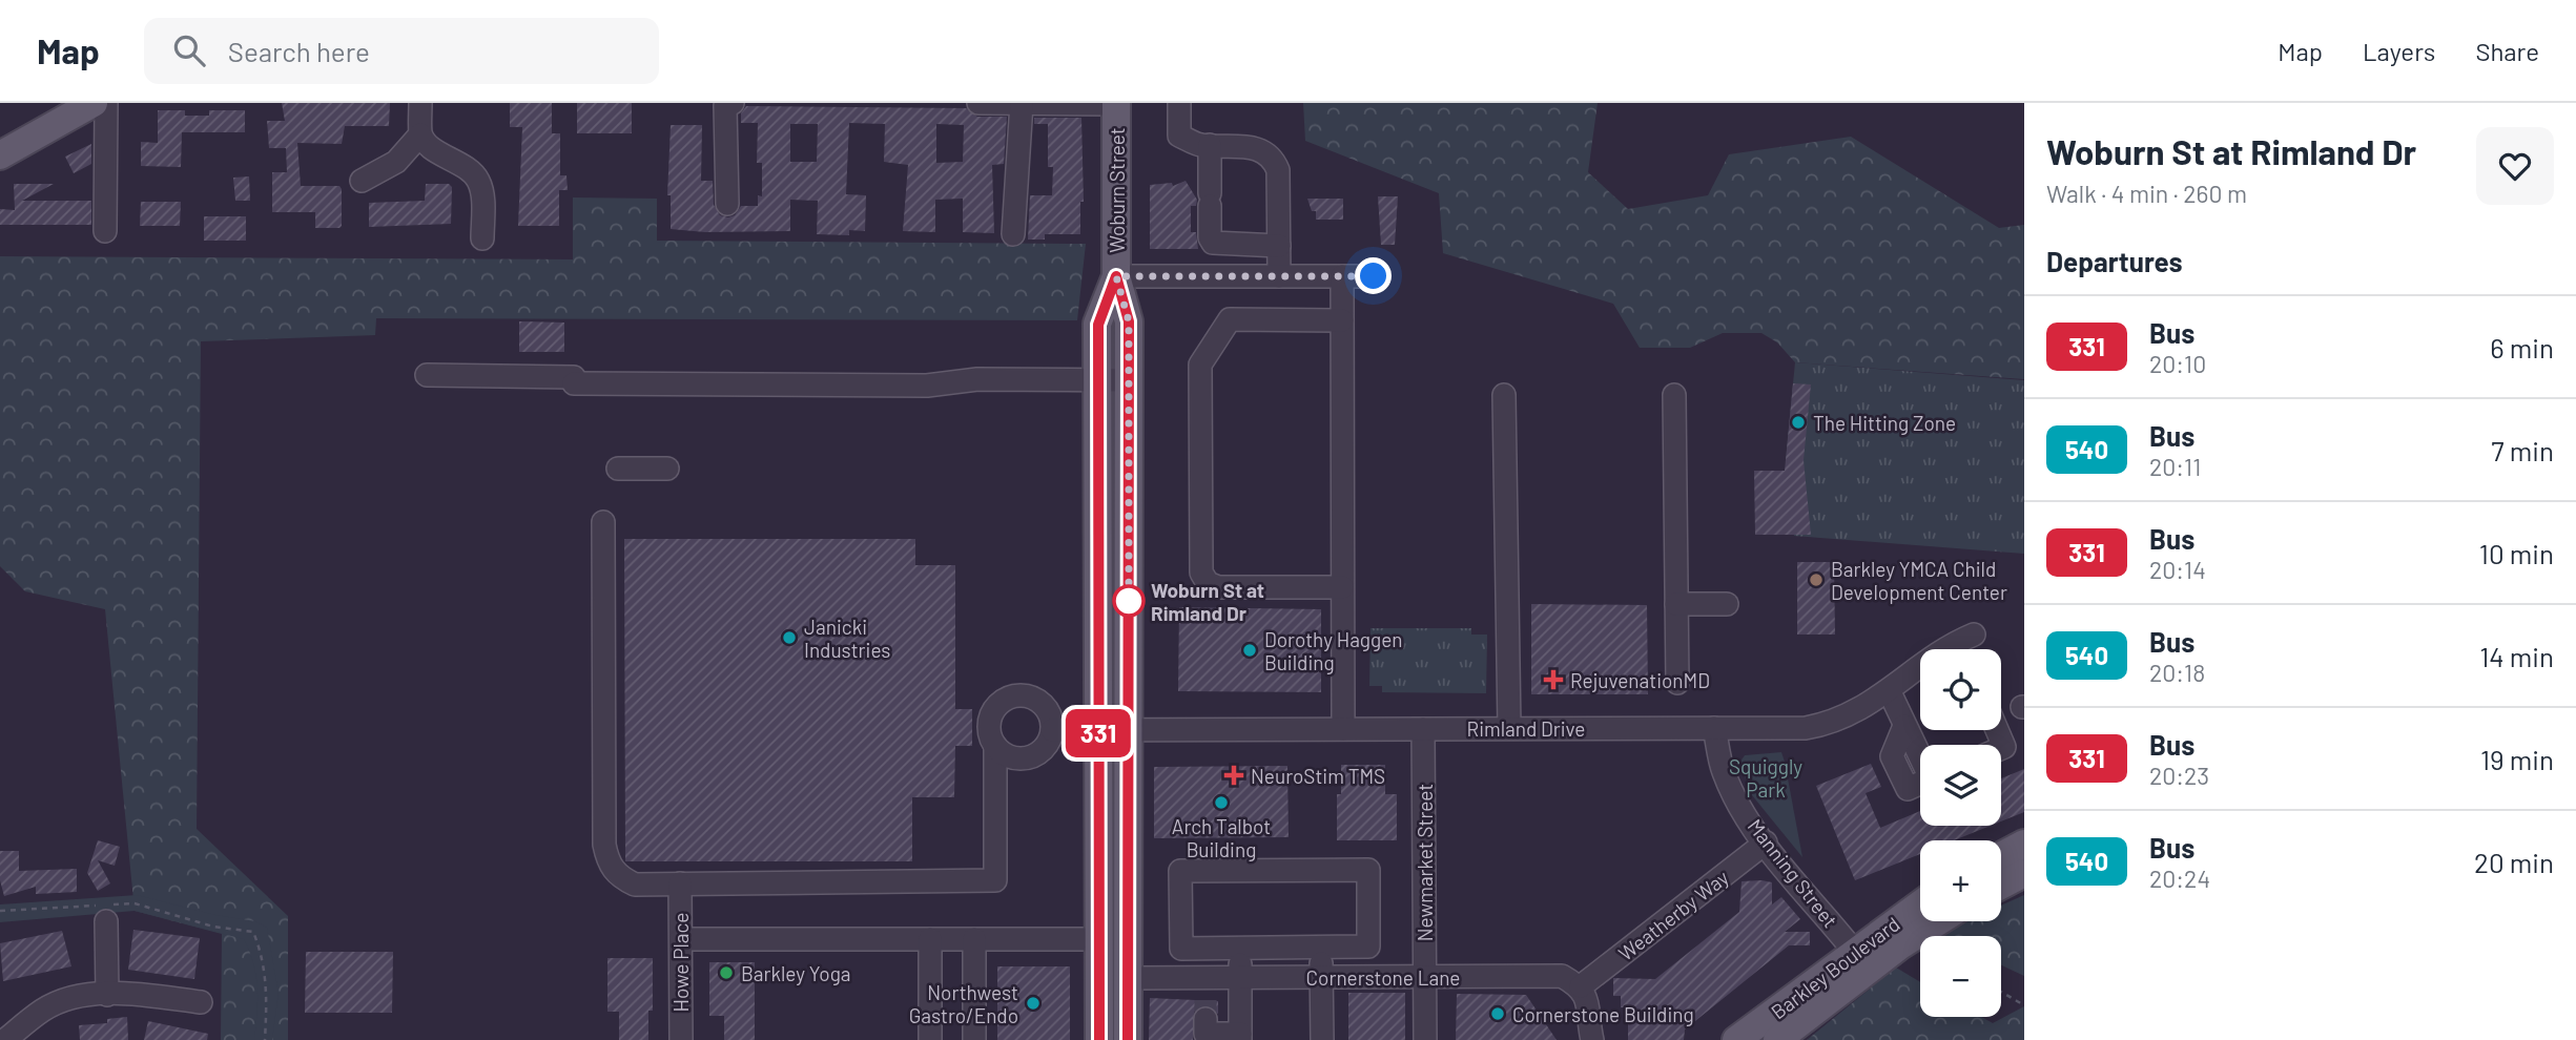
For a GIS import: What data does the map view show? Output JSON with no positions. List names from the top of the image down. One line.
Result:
{"streets":{"main road":["Woburn Street","Barkley Boulevard"],"street":["Rimland Drive","Newmarket Street","Manning Street","Weatherby Way","Howe Place","Cornerstone Lane"]},"crossings":[["Woburn Street","Rimland Drive"],["Woburn Street","Cornerstone Lane"],["Rimland Drive","Newmarket Street"],["Rimland Drive","Manning Street"],["Newmarket Street","Cornerstone Lane"],["Manning Street","Weatherby Way"],["Manning Street","Barkley Boulevard"],["Weatherby Way","Cornerstone Lane"]],"parks":["Squiggly Park"],"places":{"other":["The Hitting Zone","Barkley YMCA Child Development Center","Woburn St at Rimland Dr","Janicki Industries","Dorothy Haggen Building","Arch Talbot Building","Barkley Yoga","Northwest Gastro/Endo","Cornerstone Building"],"health":["RejuvenationMD","NeuroStim TMS"]},"lines":["bus line 331"],"page":{"header":"Map","search":"Search here","nav":["Map","Layers","Share"],"on_map":"331","heading":[["Woburn St at Rimland Dr","Walk · 4 min · 260 m"],"Departures"],"list":[{"mark":"331","name":"Bus","note":"20:10","value":"6 min"},{"mark":"540","name":"Bus","note":"20:11","value":"7 min"},{"mark":"331","name":"Bus","note":"20:14","value":"10 min"},{"mark":"540","name":"Bus","note":"20:18","value":"14 min"},{"mark":"331","name":"Bus","note":"20:23","value":"19 min"},{"mark":"540","name":"Bus","note":"20:24","value":"20 min"}],"map_buttons":["+","−"]}}
